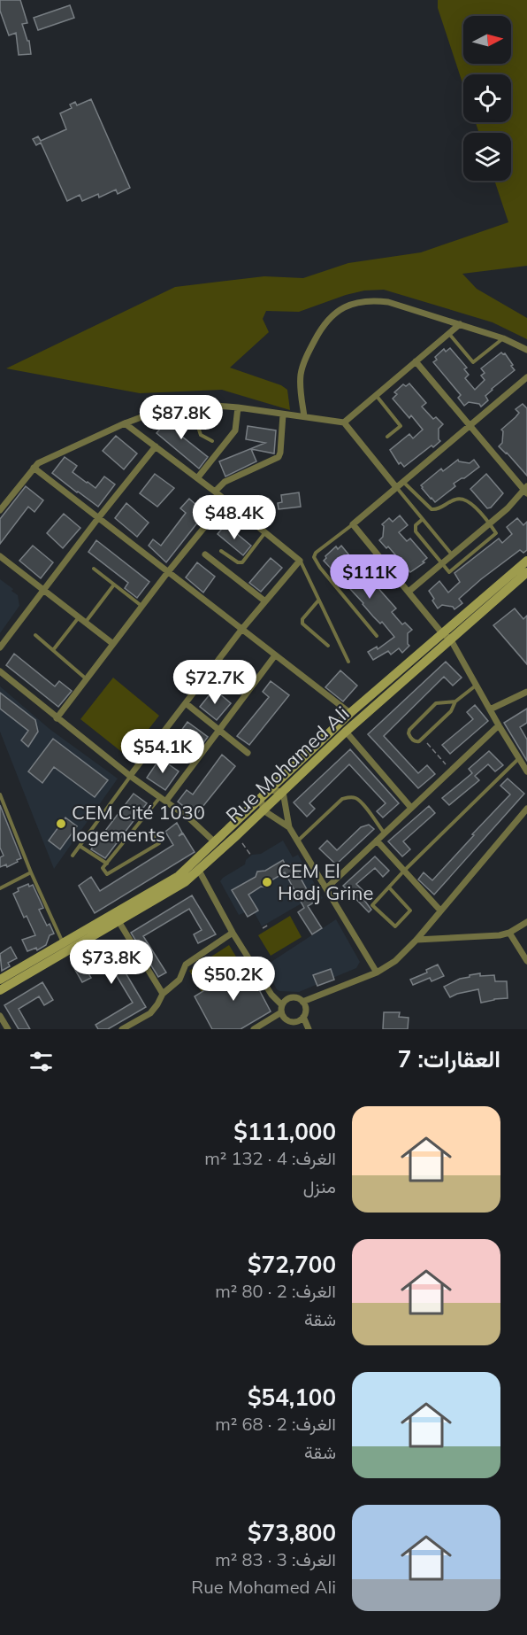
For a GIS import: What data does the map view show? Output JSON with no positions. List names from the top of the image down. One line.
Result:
{"streets":{"street":["Rue Mohamed Ali"]},"places":["CEM Cité 1030 logements","CEM El Hadj Grine"],"north":"right","page":{"price":["$87.8K","$48.4K","$111K","$72.7K","$54.1K","$73.8K","$50.2K"],"heading":"العقارات: 7","list":[{"name":"$111,000","note":"الغرف: 4 · 132 m² · منزل"},{"name":"$72,700","note":"الغرف: 2 · 80 m² · شقة"},{"name":"$54,100","note":"الغرف: 2 · 68 m² · شقة"},{"name":"$73,800","note":"الغرف: 3 · 83 m² · Rue Mohamed Ali"}]}}
